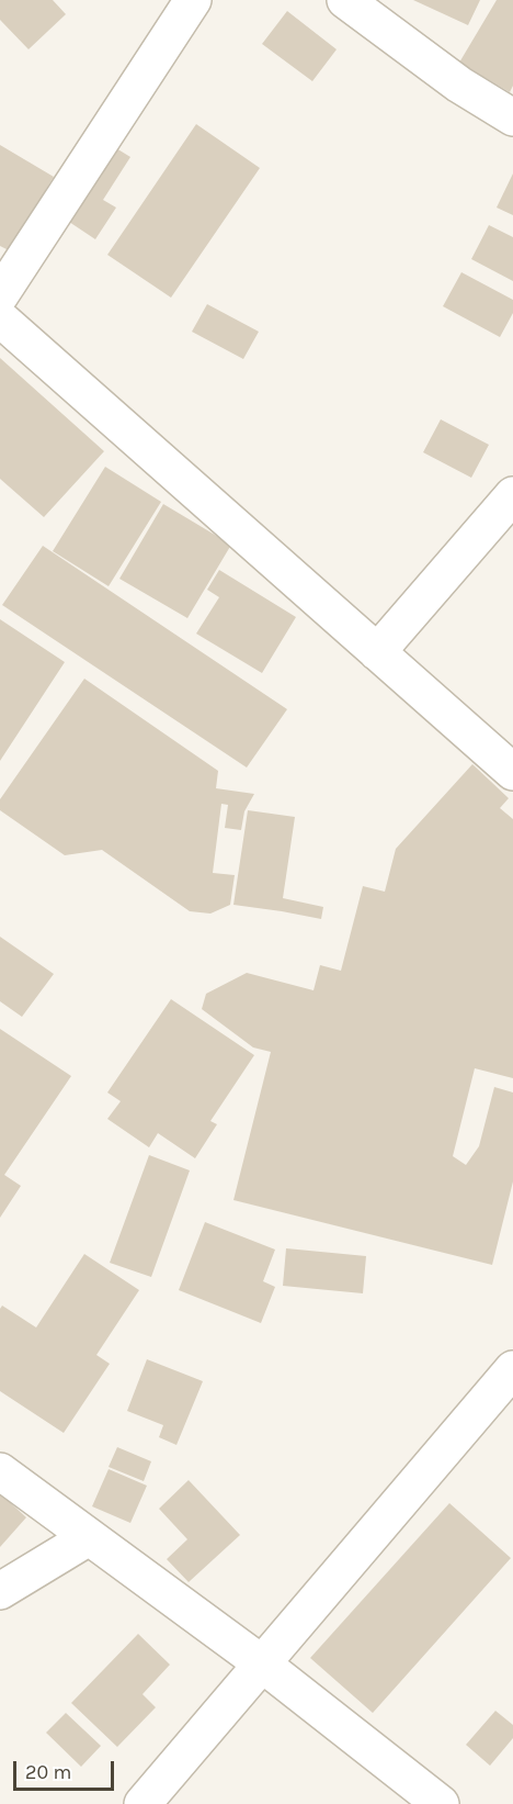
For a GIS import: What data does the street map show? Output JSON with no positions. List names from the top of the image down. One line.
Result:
{"scale_bar":"20 m"}
